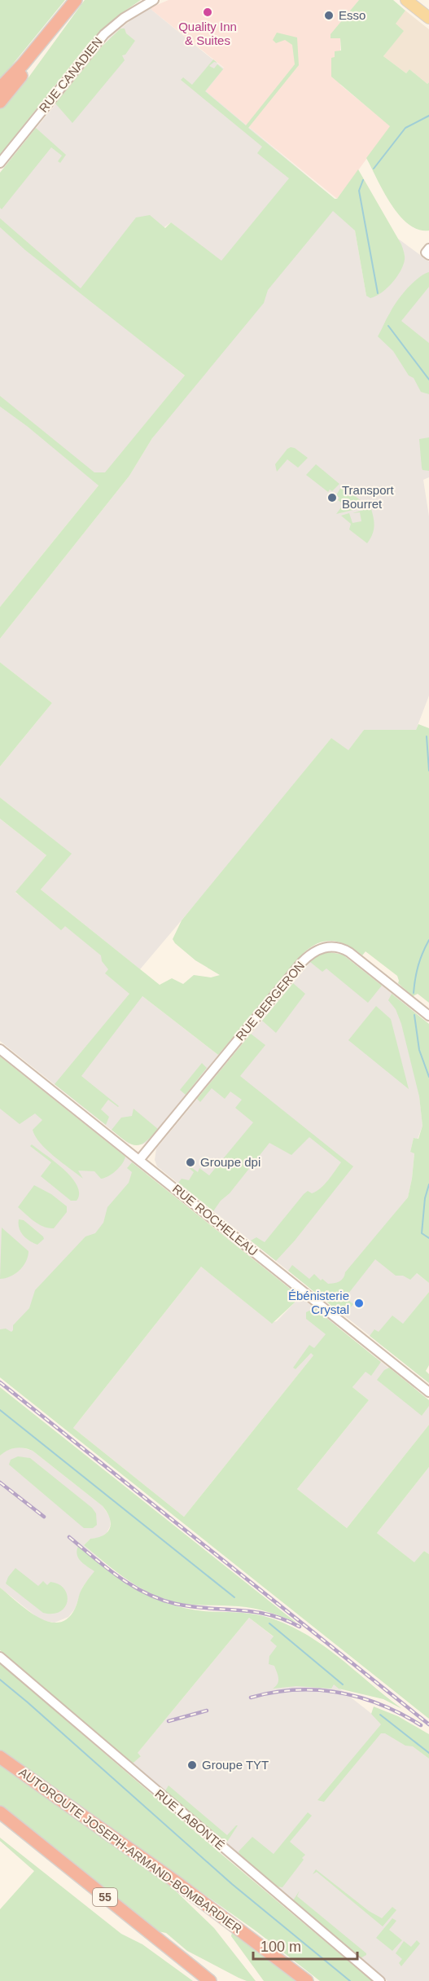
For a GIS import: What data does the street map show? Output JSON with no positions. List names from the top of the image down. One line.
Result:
{"streets":{"highway":["AUTOROUTE JOSEPH-ARMAND-BOMBARDIER","55"],"street":["RUE CANADIEN","RUE BERGERON","RUE ROCHELEAU","RUE LABONTÉ"]},"crossings":[["RUE BERGERON","RUE ROCHELEAU"]],"places":["Quality Inn & Suites","Esso","Transport Bourret","Groupe dpi","Ébénisterie Crystal","Groupe TYT"],"scale_bar":"100 m"}
